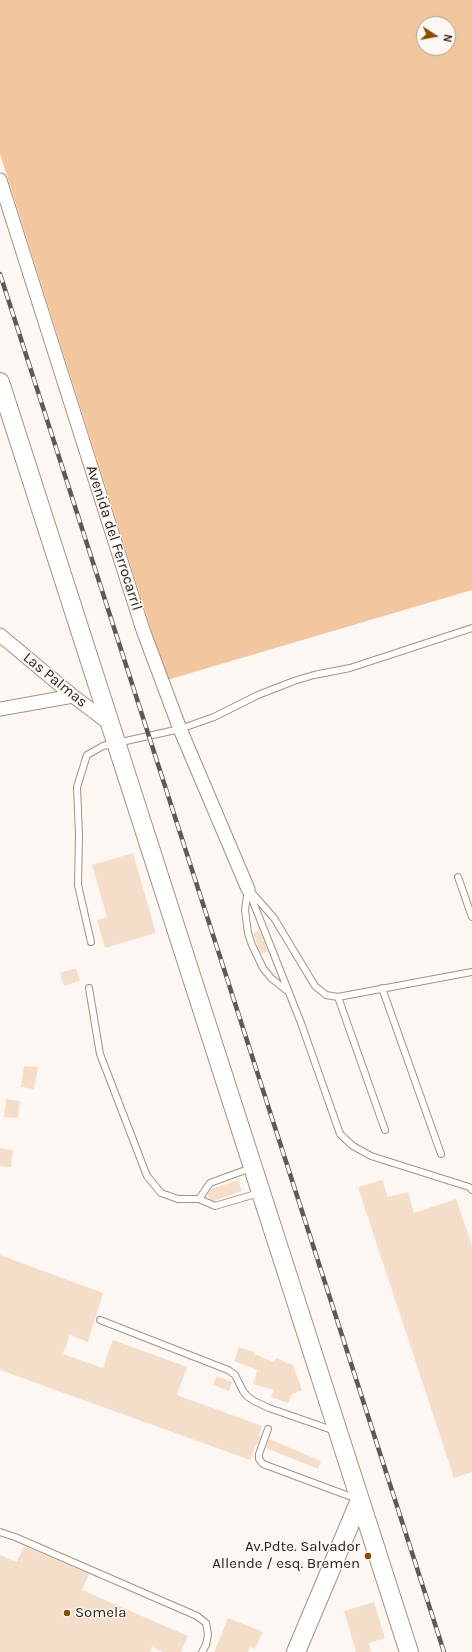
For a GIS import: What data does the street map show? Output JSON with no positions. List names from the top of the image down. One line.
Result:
{"streets":{"street":["Avenida del Ferrocarril","Las Palmas"]},"places":["Av.Pdte. Salvador Allende / esq. Bremen","Somela"],"north":"right"}
